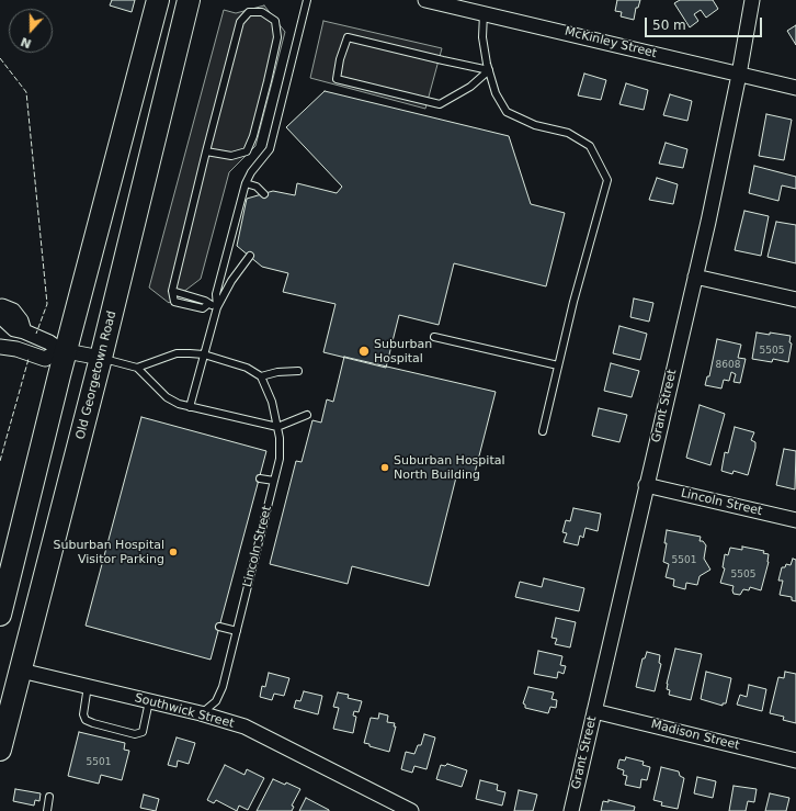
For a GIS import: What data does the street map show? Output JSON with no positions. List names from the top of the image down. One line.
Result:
{"streets":{"main road":["Old Georgetown Road"],"street":["McKinley Street","Grant Street","Lincoln Street","Southwick Street","Madison Street"]},"crossings":[["McKinley Street","Grant Street"],["Old Georgetown Road","Southwick Street"],["Grant Street","Lincoln Street"],["Grant Street","Madison Street"],["Lincoln Street","Southwick Street"]],"places":["Suburban Hospital","Suburban Hospital North Building","Suburban Hospital Visitor Parking"],"house_numbers":["5505","8608","5501","5505","5501"],"scale_bar":"50 m","north":"bottom"}
